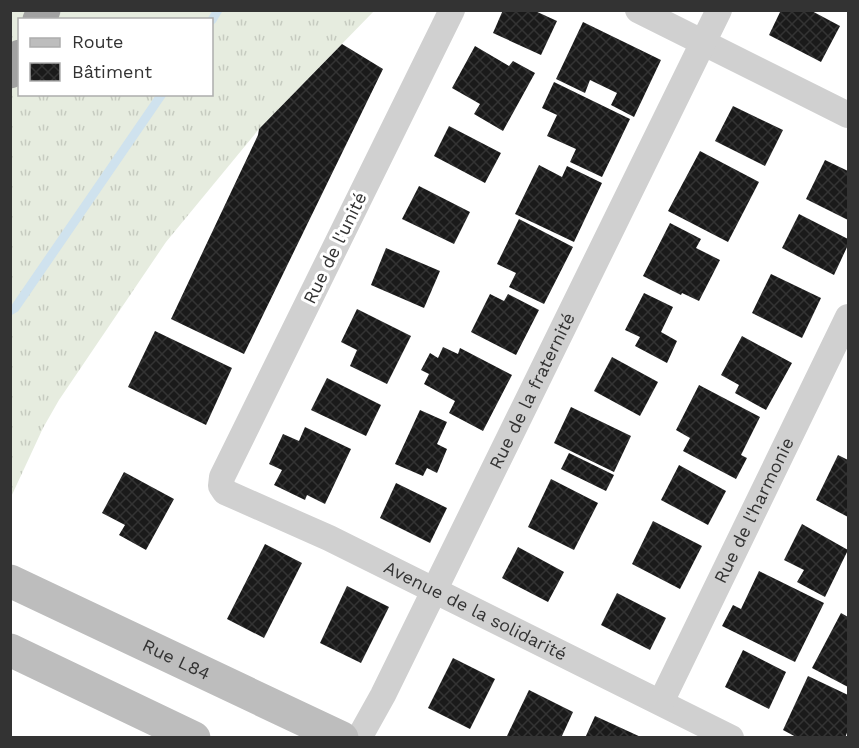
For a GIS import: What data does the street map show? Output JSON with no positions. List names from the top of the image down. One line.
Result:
{"streets":{"main road":["Rue L84"],"street":["Rue de l'unité","Rue de la fraternité","Rue de l'harmonie","Avenue de la solidarité"]},"crossings":[["Rue de l'unité","Avenue de la solidarité"],["Rue de la fraternité","Avenue de la solidarité"],["Rue de l'harmonie","Avenue de la solidarité"]],"legend":["Route","Bâtiment"]}
